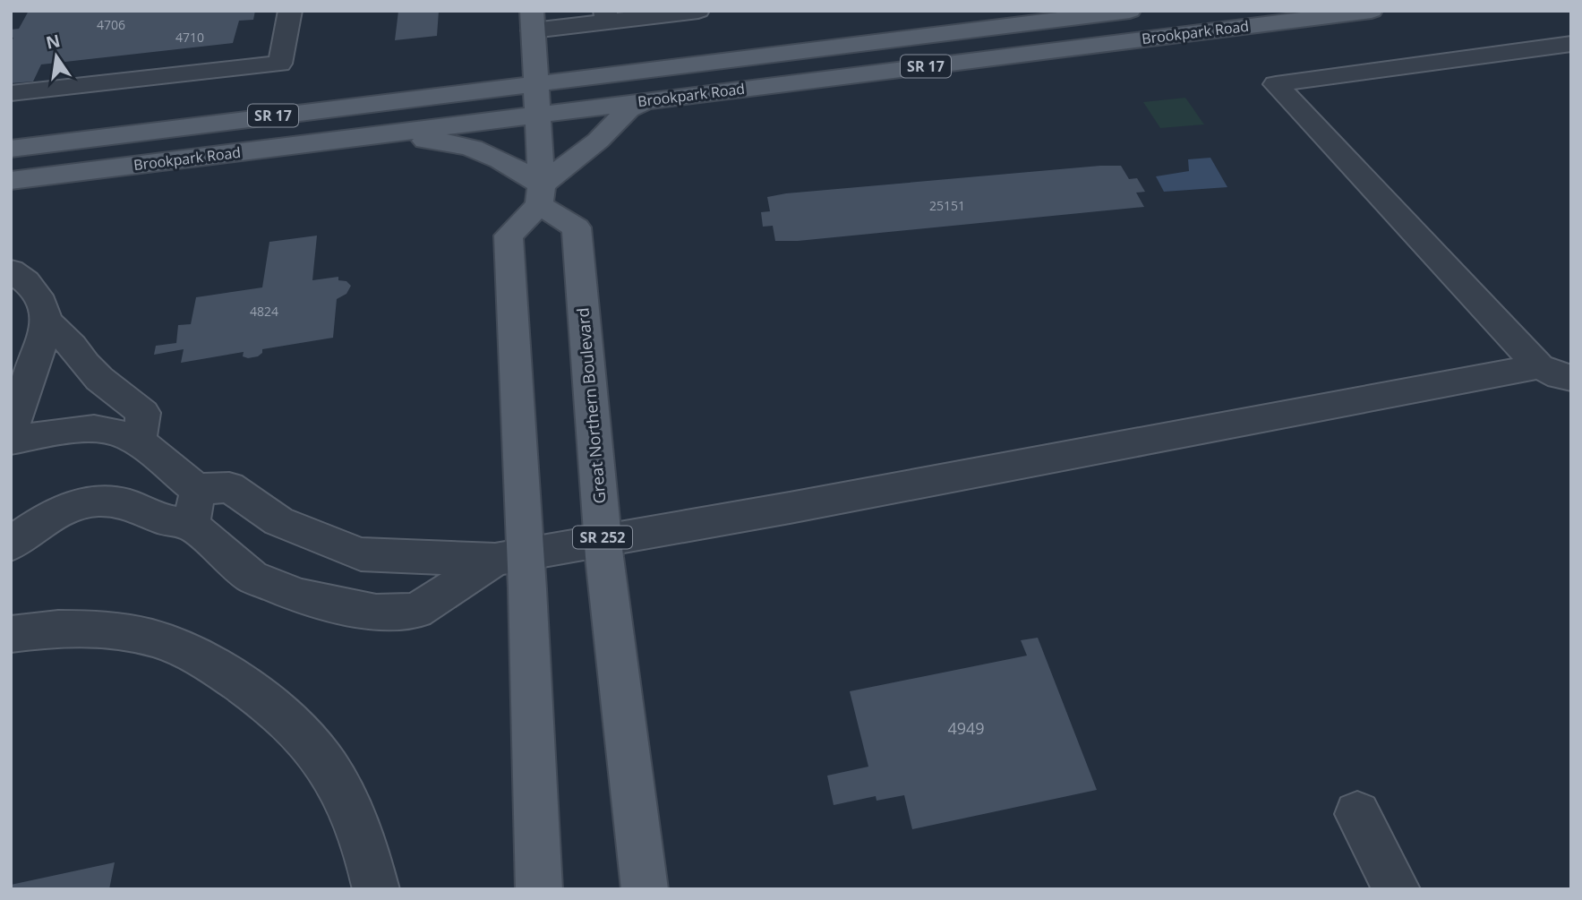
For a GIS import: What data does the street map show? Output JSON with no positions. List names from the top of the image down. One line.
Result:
{"streets":{"main road":["Brookpark Road","SR 17","Great Northern Boulevard","SR 252"]},"house_numbers":["4706","4710","25151","4824","4949"],"north":"top"}
